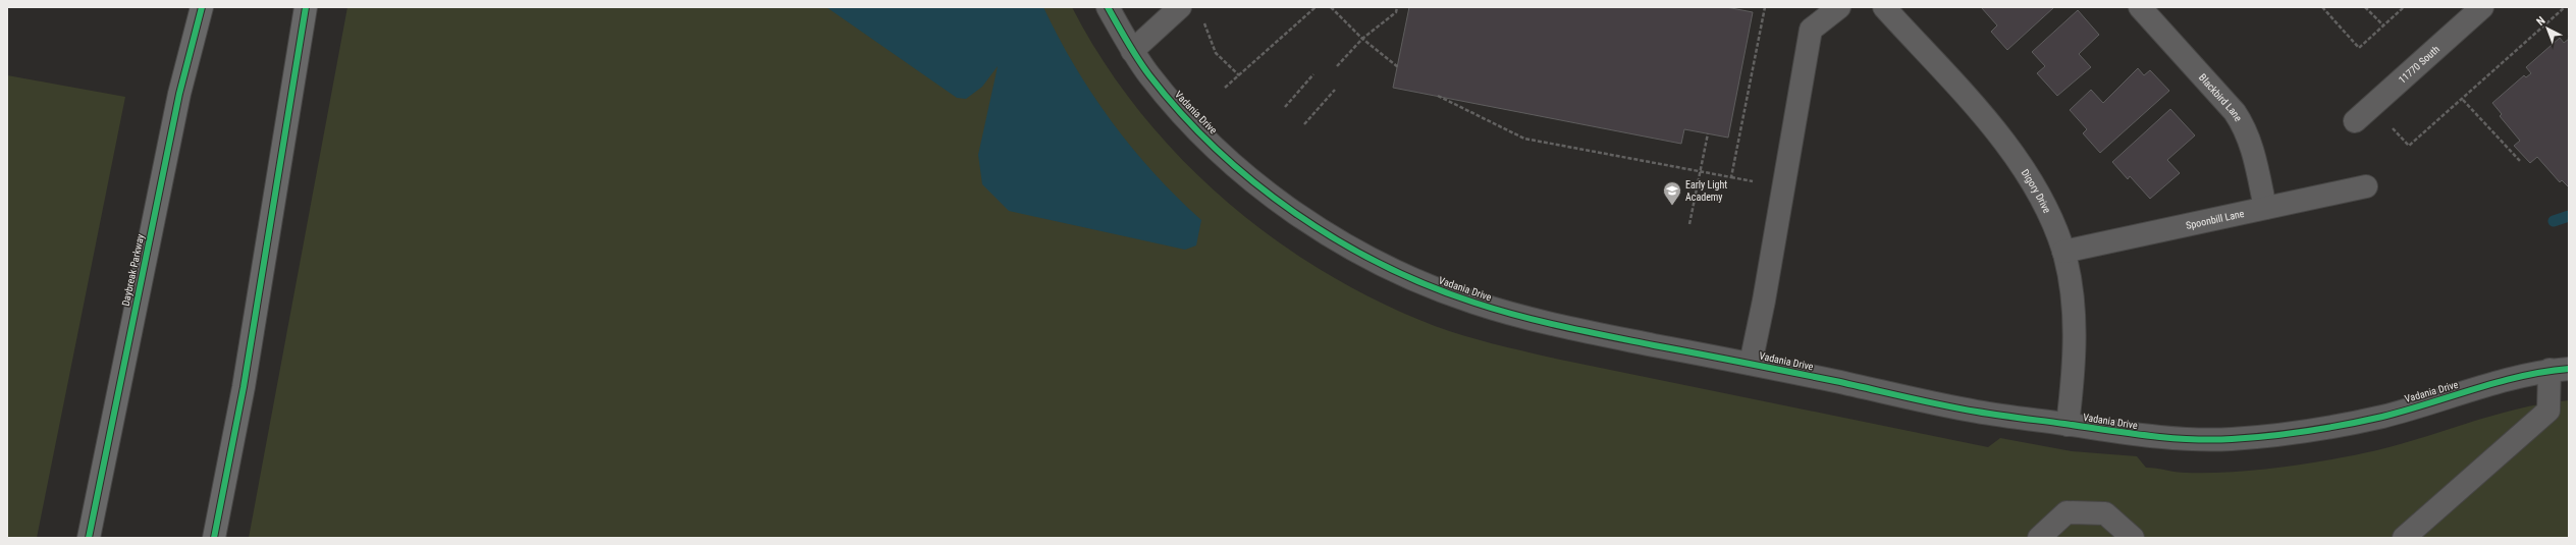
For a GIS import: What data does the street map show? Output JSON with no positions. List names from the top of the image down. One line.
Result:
{"streets":{"main road":["Daybreak Parkway"],"street":["11770 South","Blackbird Lane","Vadania Drive","Digory Drive","Spoonbill Lane"]},"crossings":[["Blackbird Lane","Spoonbill Lane"],["Vadania Drive","Digory Drive"],["Digory Drive","Spoonbill Lane"]],"places":{"school or university":["Early Light Academy"]},"north":"top left"}
